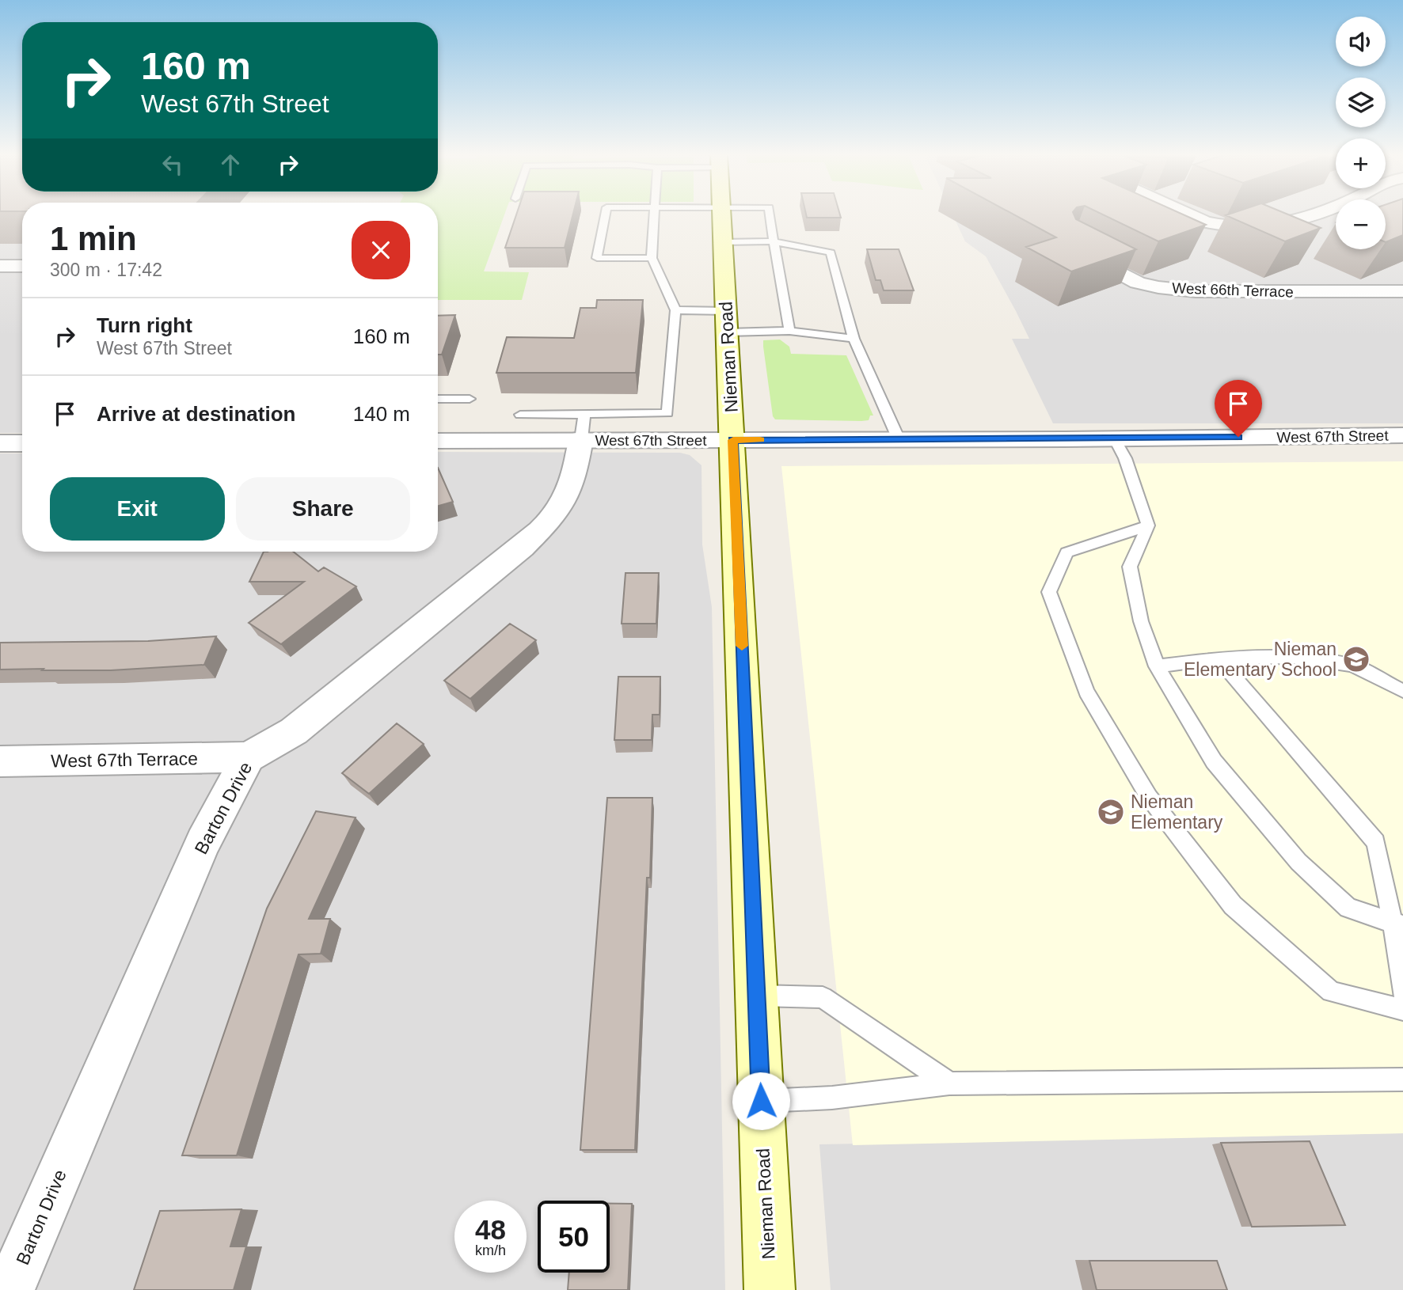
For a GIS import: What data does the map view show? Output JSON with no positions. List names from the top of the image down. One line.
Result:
{"streets":{"main road":["Nieman Road"],"street":["West 66th Terrace","West 67th Street","West 67th Terrace","Barton Drive"]},"crossings":[["Nieman Road","West 67th Street"],["West 67th Street","Barton Drive"],["West 67th Terrace","Barton Drive"]],"places":{"school or university":["Nieman Elementary School","Nieman Elementary"]},"page":{"map_buttons":["+","−"],"turn":["160 m","West 67th Street"],"heading":["1 min","300 m · 17:42"],"list":[{"name":"Turn right","note":"West 67th Street","value":"160 m"},{"name":"Arrive at destination","value":"140 m"}],"buttons":["Exit","Share"],"speed":"48 km/h","limit":"50"}}
